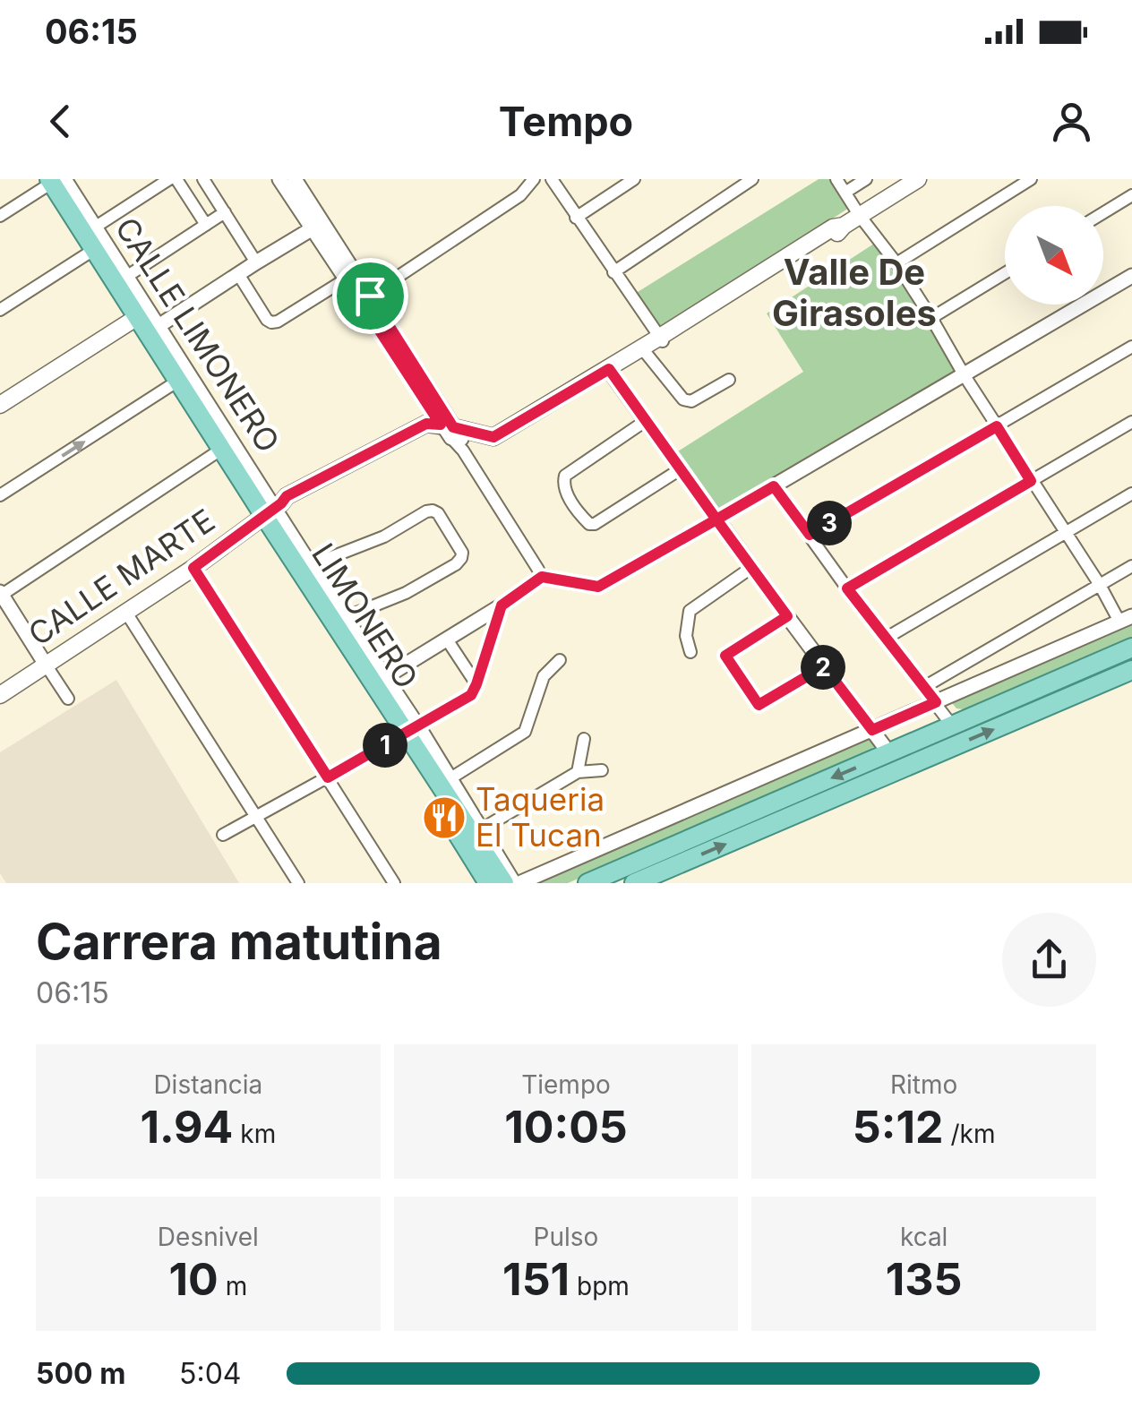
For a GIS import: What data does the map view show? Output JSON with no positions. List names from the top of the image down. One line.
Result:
{"streets":{"main road":["CALLE MARTE"],"street":["CALLE LIMONERO"]},"crossings":[["CALLE LIMONERO","CALLE MARTE"]],"districts":["Valle De Girasoles"],"places":{"restaurant":["Taqueria El Tucan"]},"north":"bottom right","page":{"status":"06:15","header":"Tempo","pins":["3","2","1"],"heading":["Carrera matutina","06:15"],"stats":[["Distancia","1.94 km"],["Tiempo","10:05"],["Ritmo","5:12 /km"],["Desnivel","10 m"],["Pulso","151 bpm"],["kcal","135"]],"list":[{"name":"500 m","note":"5:04"}]}}
